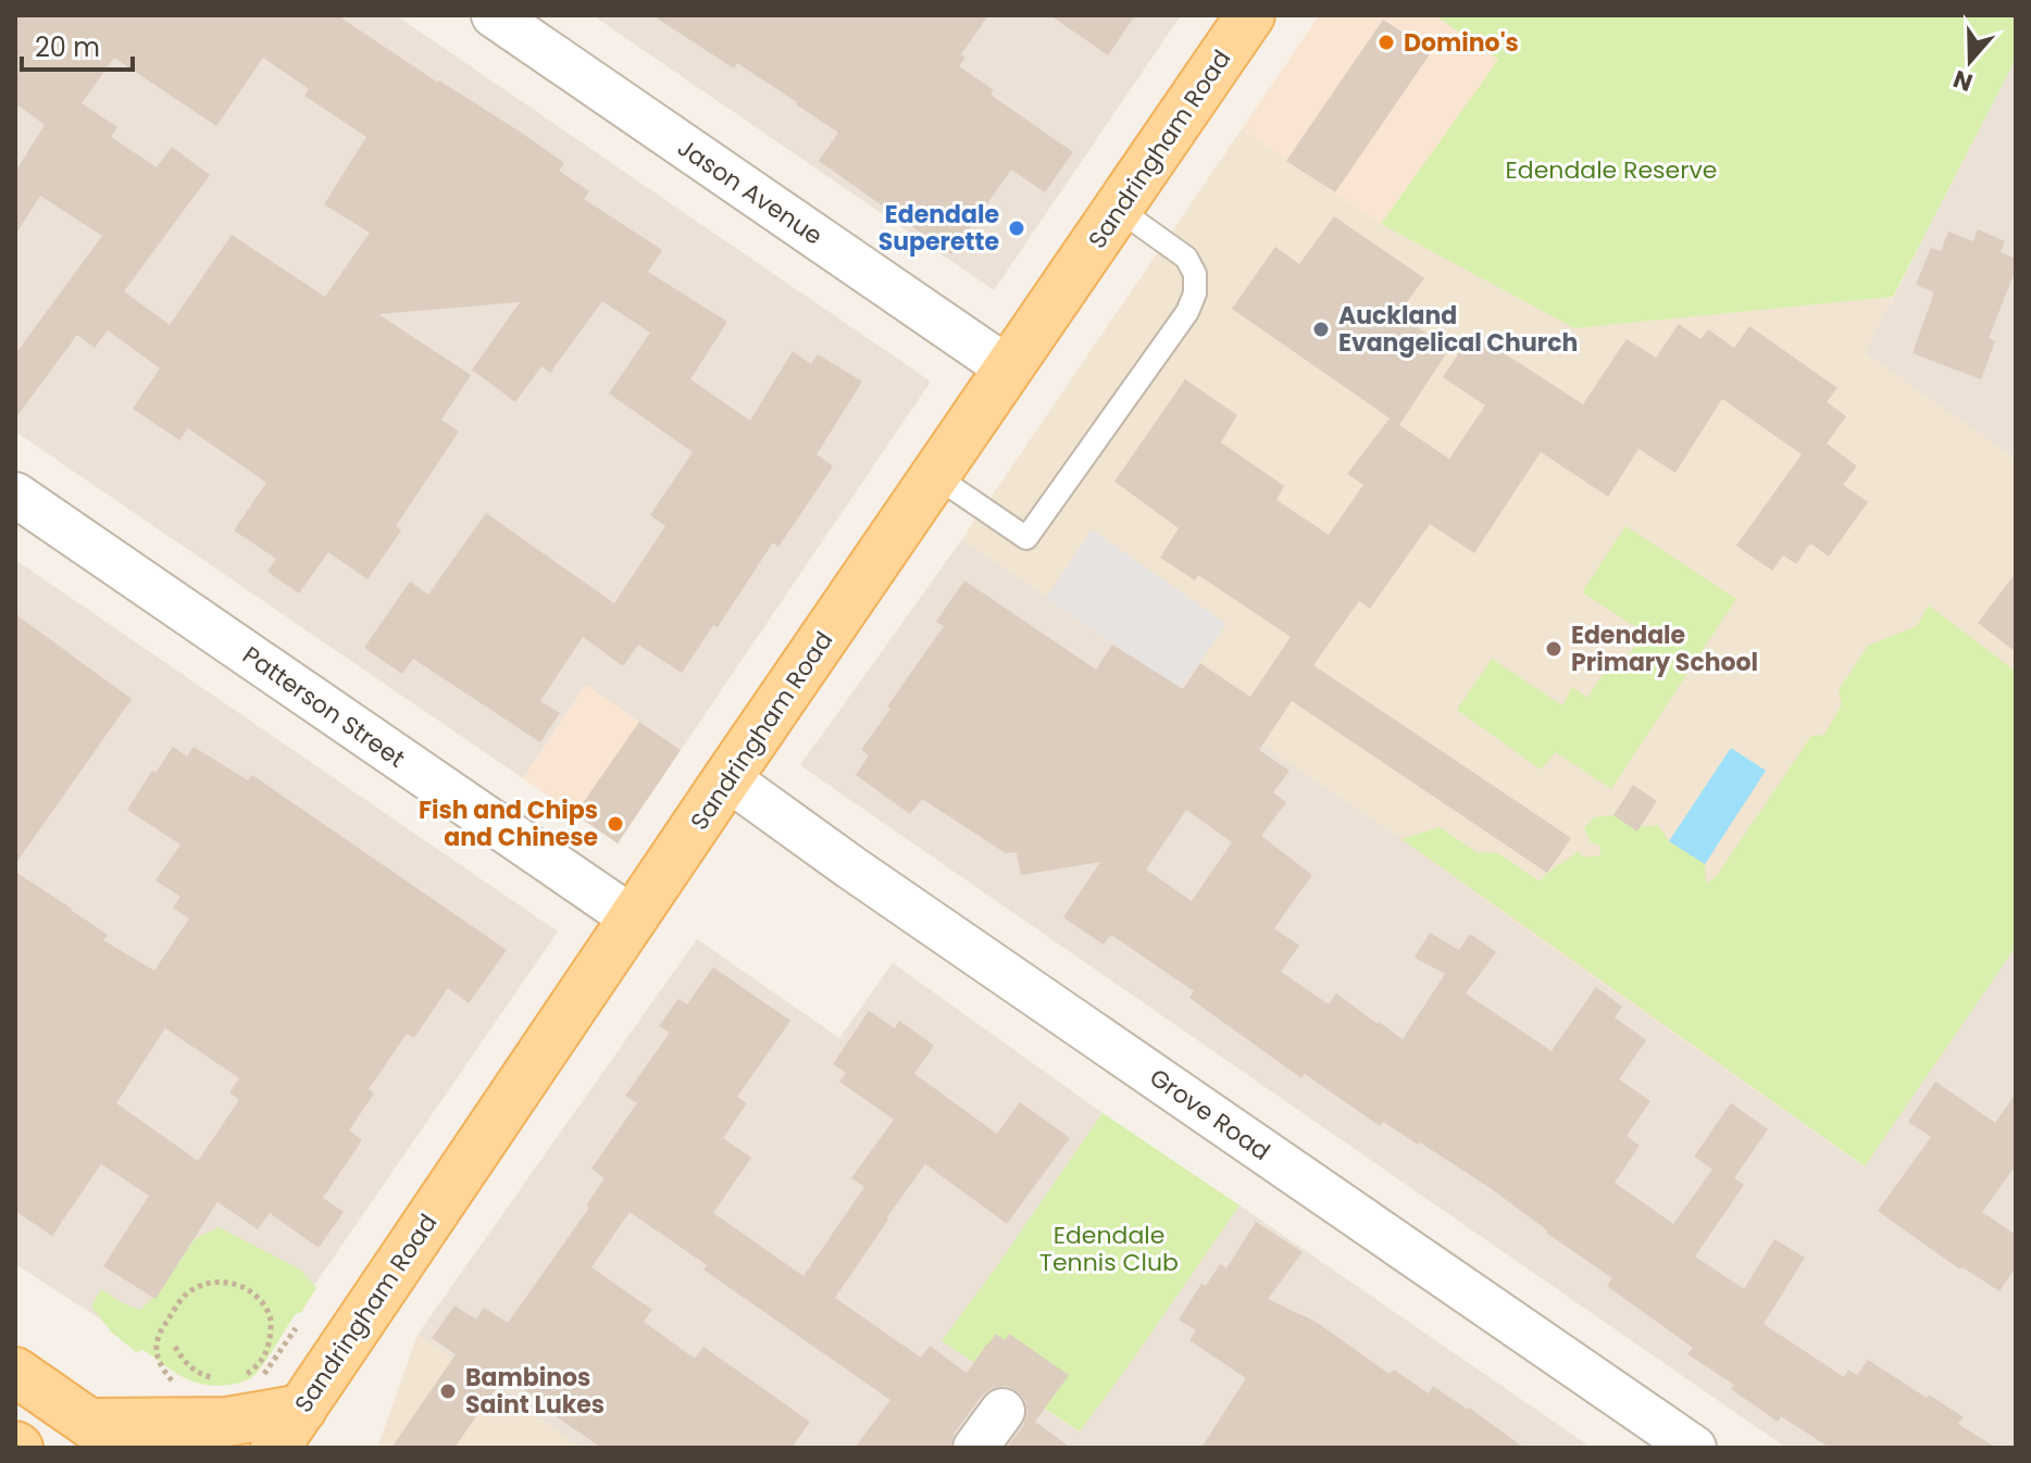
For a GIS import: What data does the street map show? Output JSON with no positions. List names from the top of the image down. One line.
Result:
{"streets":{"main road":["Sandringham Road"],"street":["Jason Avenue","Patterson Street","Grove Road"]},"crossings":[["Sandringham Road","Jason Avenue"],["Sandringham Road","Patterson Street"],["Sandringham Road","Grove Road"]],"parks":["Edendale Reserve","Edendale Tennis Club"],"places":["Domino's","Edendale Superette","Auckland Evangelical Church","Edendale Primary School","Fish and Chips and Chinese","Bambinos Saint Lukes"],"scale_bar":"20 m","north":"bottom"}
